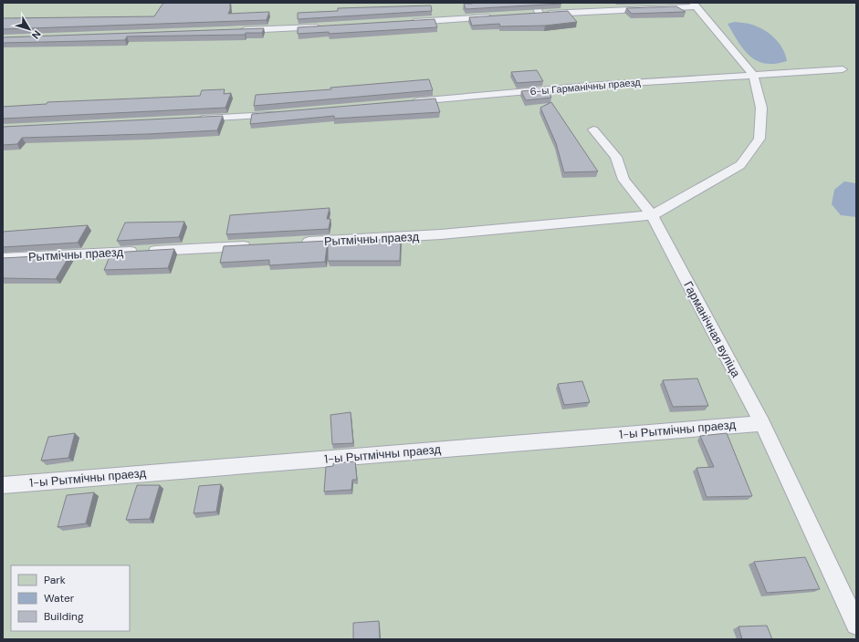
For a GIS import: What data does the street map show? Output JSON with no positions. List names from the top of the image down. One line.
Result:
{"streets":{"lane":["6-ы Гарманічны праезд","Рытмічны праезд","Гарманічная вуліца","1-ы Рытмічны праезд"]},"crossings":[["Рытмічны праезд","Гарманічная вуліца"],["Гарманічная вуліца","1-ы Рытмічны праезд"]],"legend":["Park","Water","Building"],"north":"bottom right"}
